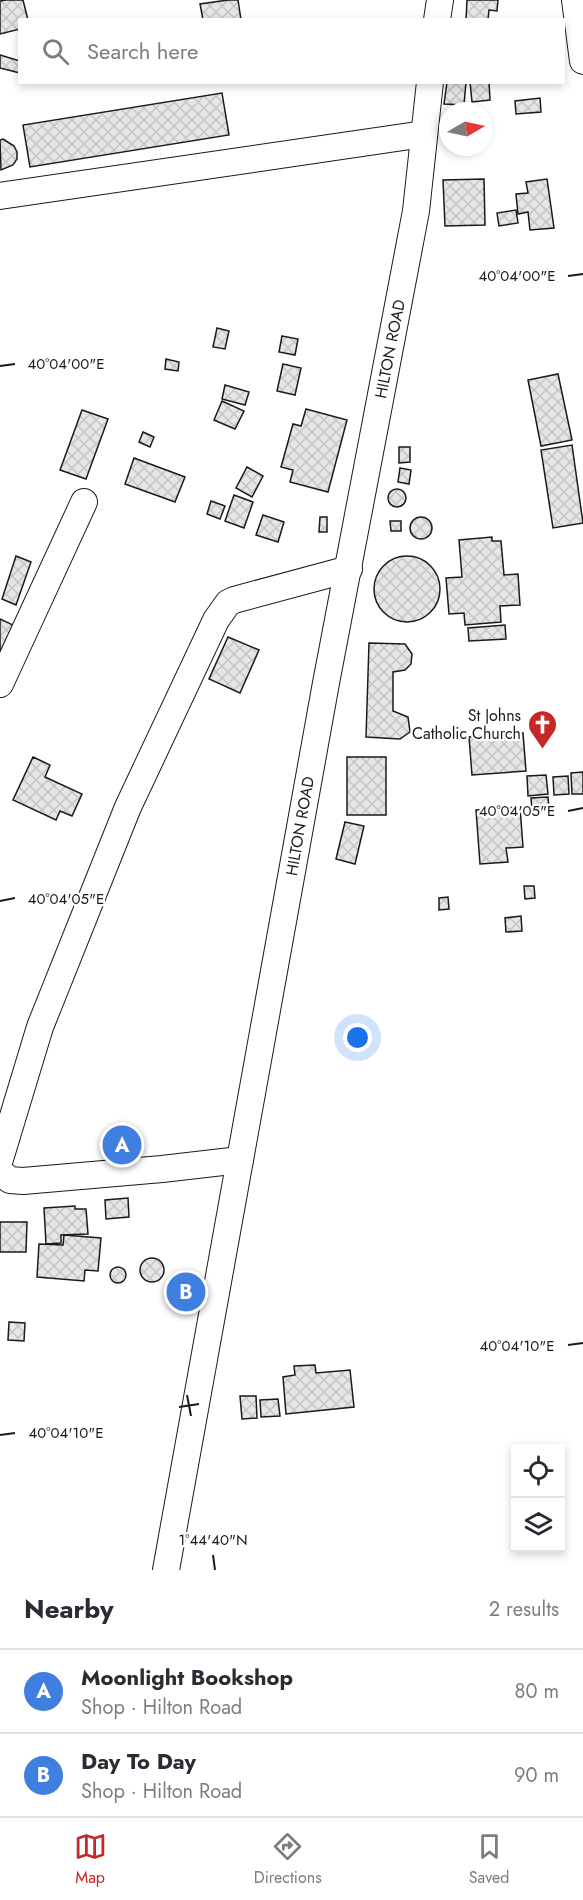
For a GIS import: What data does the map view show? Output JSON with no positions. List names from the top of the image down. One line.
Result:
{"streets":{"street":["HILTON ROAD"]},"places":{"church":["St Johns Catholic Church"]},"north":"right","page":{"search":"Search here","pins":["A","B"],"heading":["Nearby","2 results"],"list":[{"mark":"A","name":"Moonlight Bookshop","note":"Shop · Hilton Road","value":"80 m"},{"mark":"B","name":"Day To Day","note":"Shop · Hilton Road","value":"90 m"}],"nav":["Map","Directions","Saved"]},"coordinates":["40°04'00\"E","40°04'05\"E","40°04'10\"E","1°44'40\"N"]}
